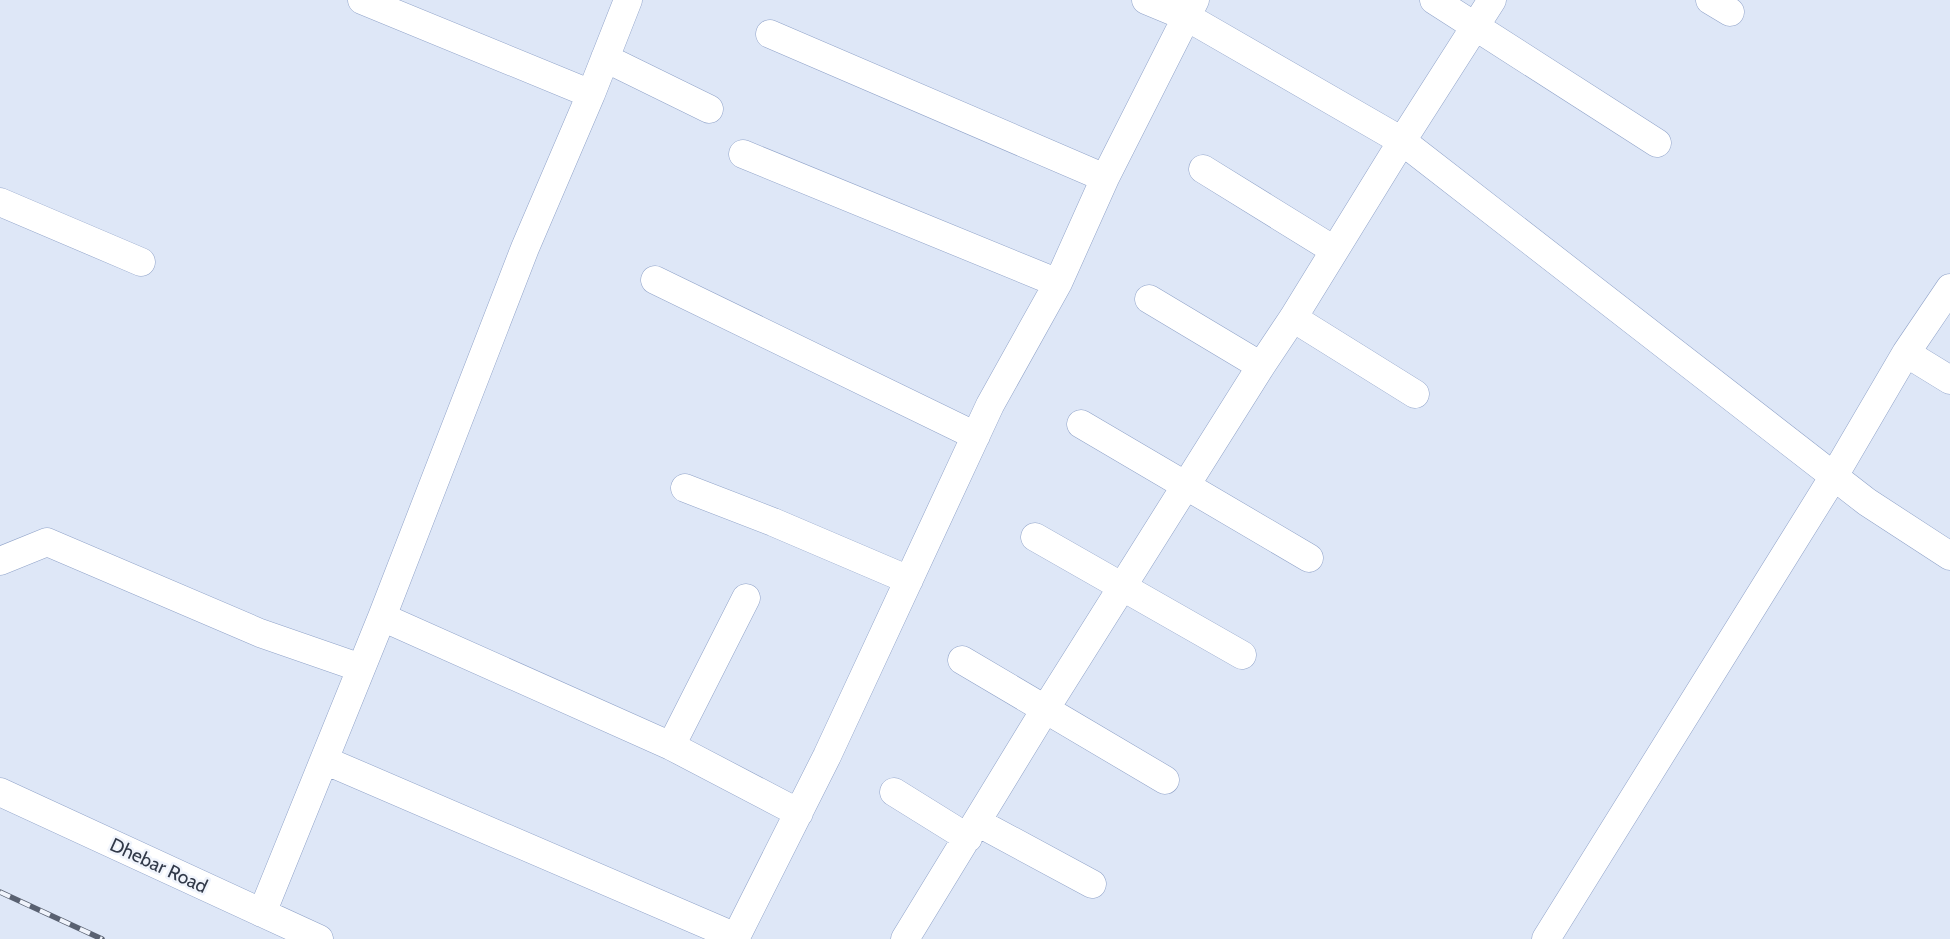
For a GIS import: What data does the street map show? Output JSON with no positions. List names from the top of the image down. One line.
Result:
{"streets":{"street":["Dhebar Road"]}}
